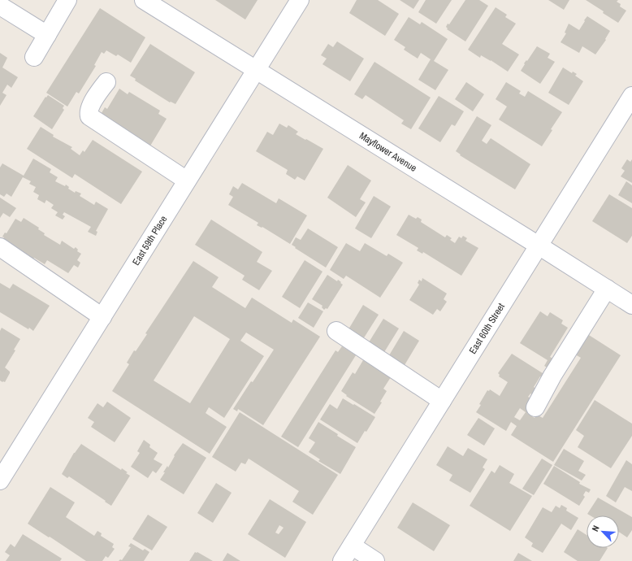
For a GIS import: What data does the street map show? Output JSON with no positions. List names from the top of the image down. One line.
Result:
{"streets":{"street":["Mayflower Avenue","East 59th Place","East 60th Street"]},"crossings":[["Mayflower Avenue","East 59th Place"],["Mayflower Avenue","East 60th Street"]],"north":"top left"}
